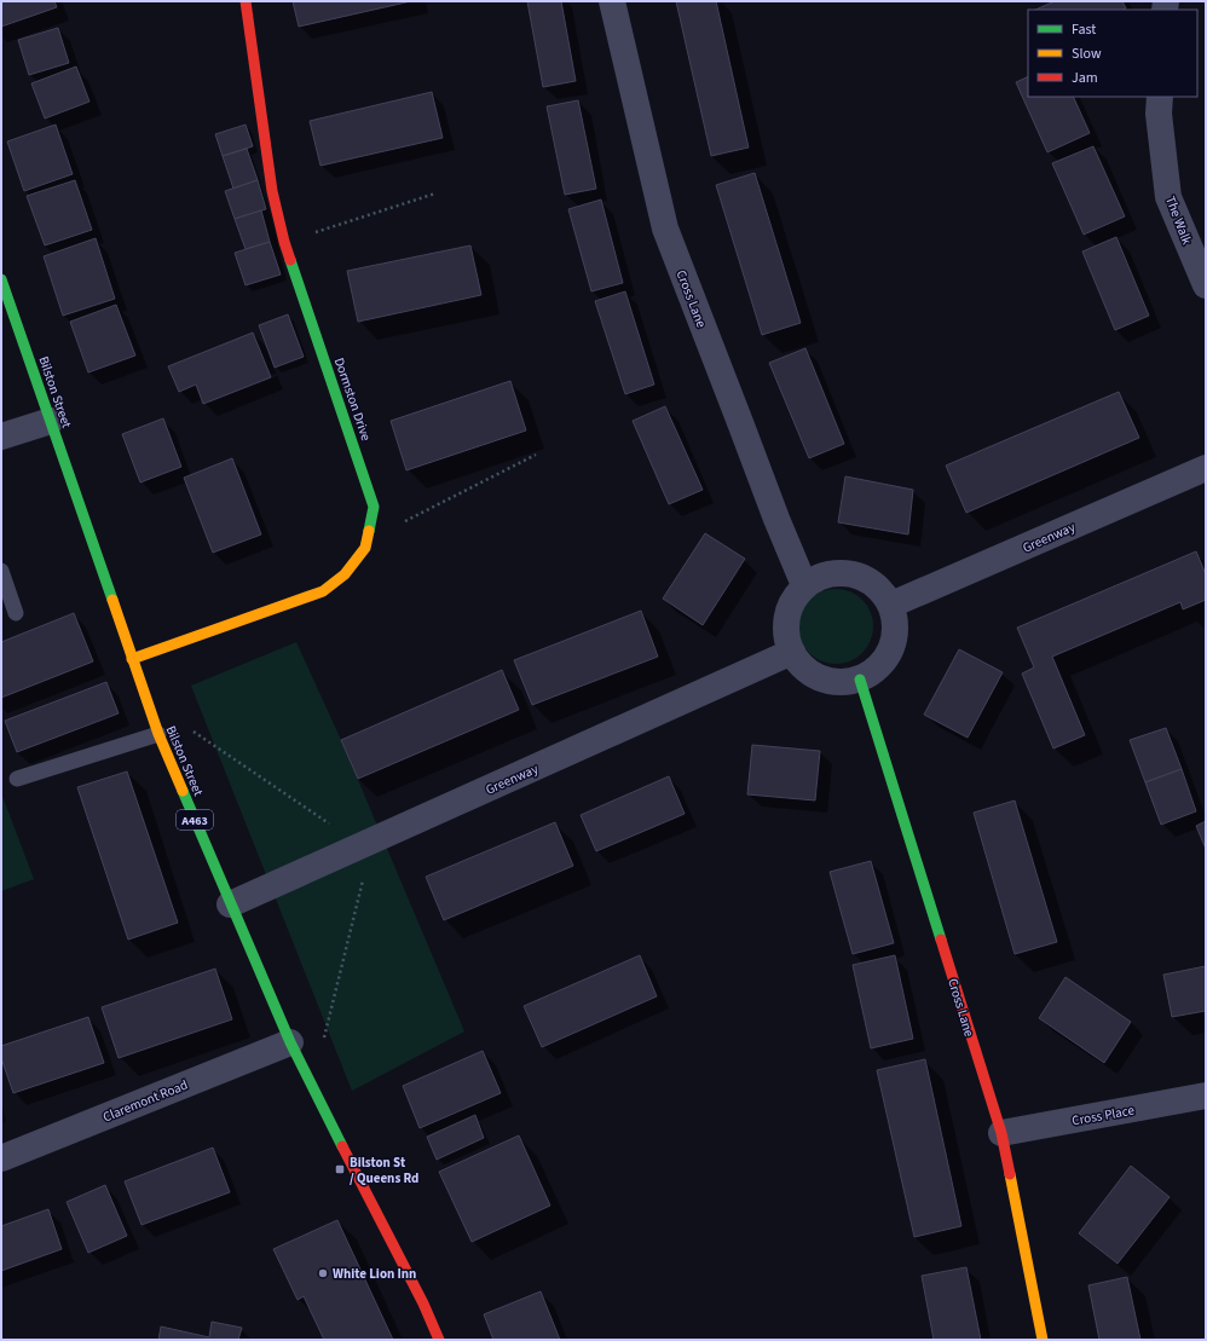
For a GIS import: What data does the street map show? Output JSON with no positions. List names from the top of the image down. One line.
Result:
{"streets":{"street":["The Walk","Cross Lane","Bilston Street","Dormston Drive","Greenway","A463","Claremont Road","Cross Place"]},"crossings":[["Cross Lane","Greenway"],["Cross Lane","Cross Place"],["Bilston Street","Dormston Drive"],["Bilston Street","Greenway"],["Bilston Street","Claremont Road"]],"places":{"transit":["Bilston St / Queens Rd"],"other":["White Lion Inn"]},"legend":["Fast","Slow","Jam"]}
